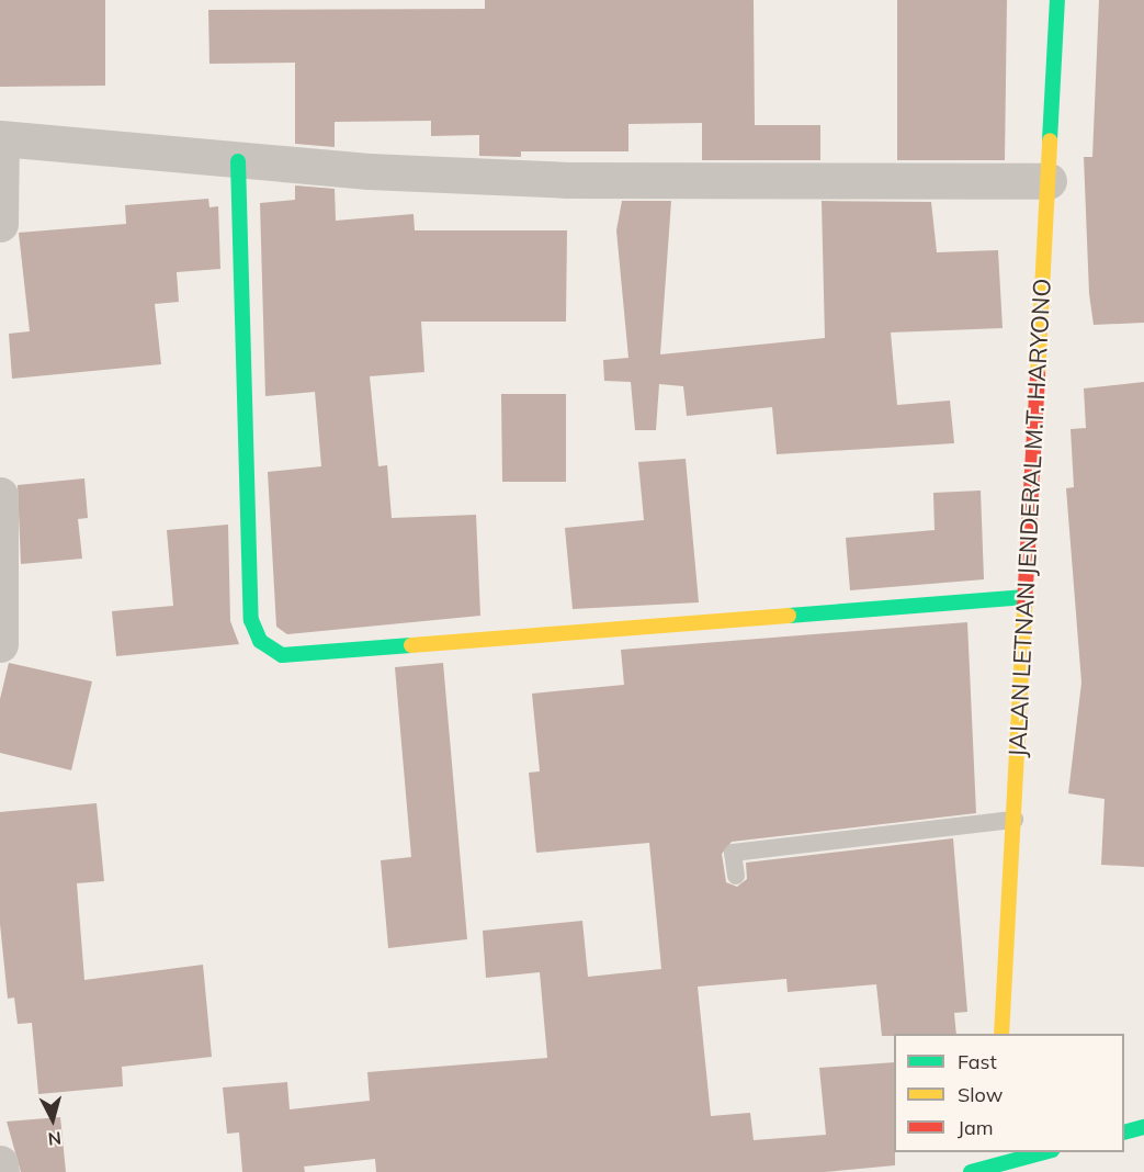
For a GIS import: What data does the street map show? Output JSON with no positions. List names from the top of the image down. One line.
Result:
{"streets":{"street":["JALAN LETNAN JENDERAL M.T. HARYONO"]},"legend":["Fast","Slow","Jam"],"north":"bottom"}
